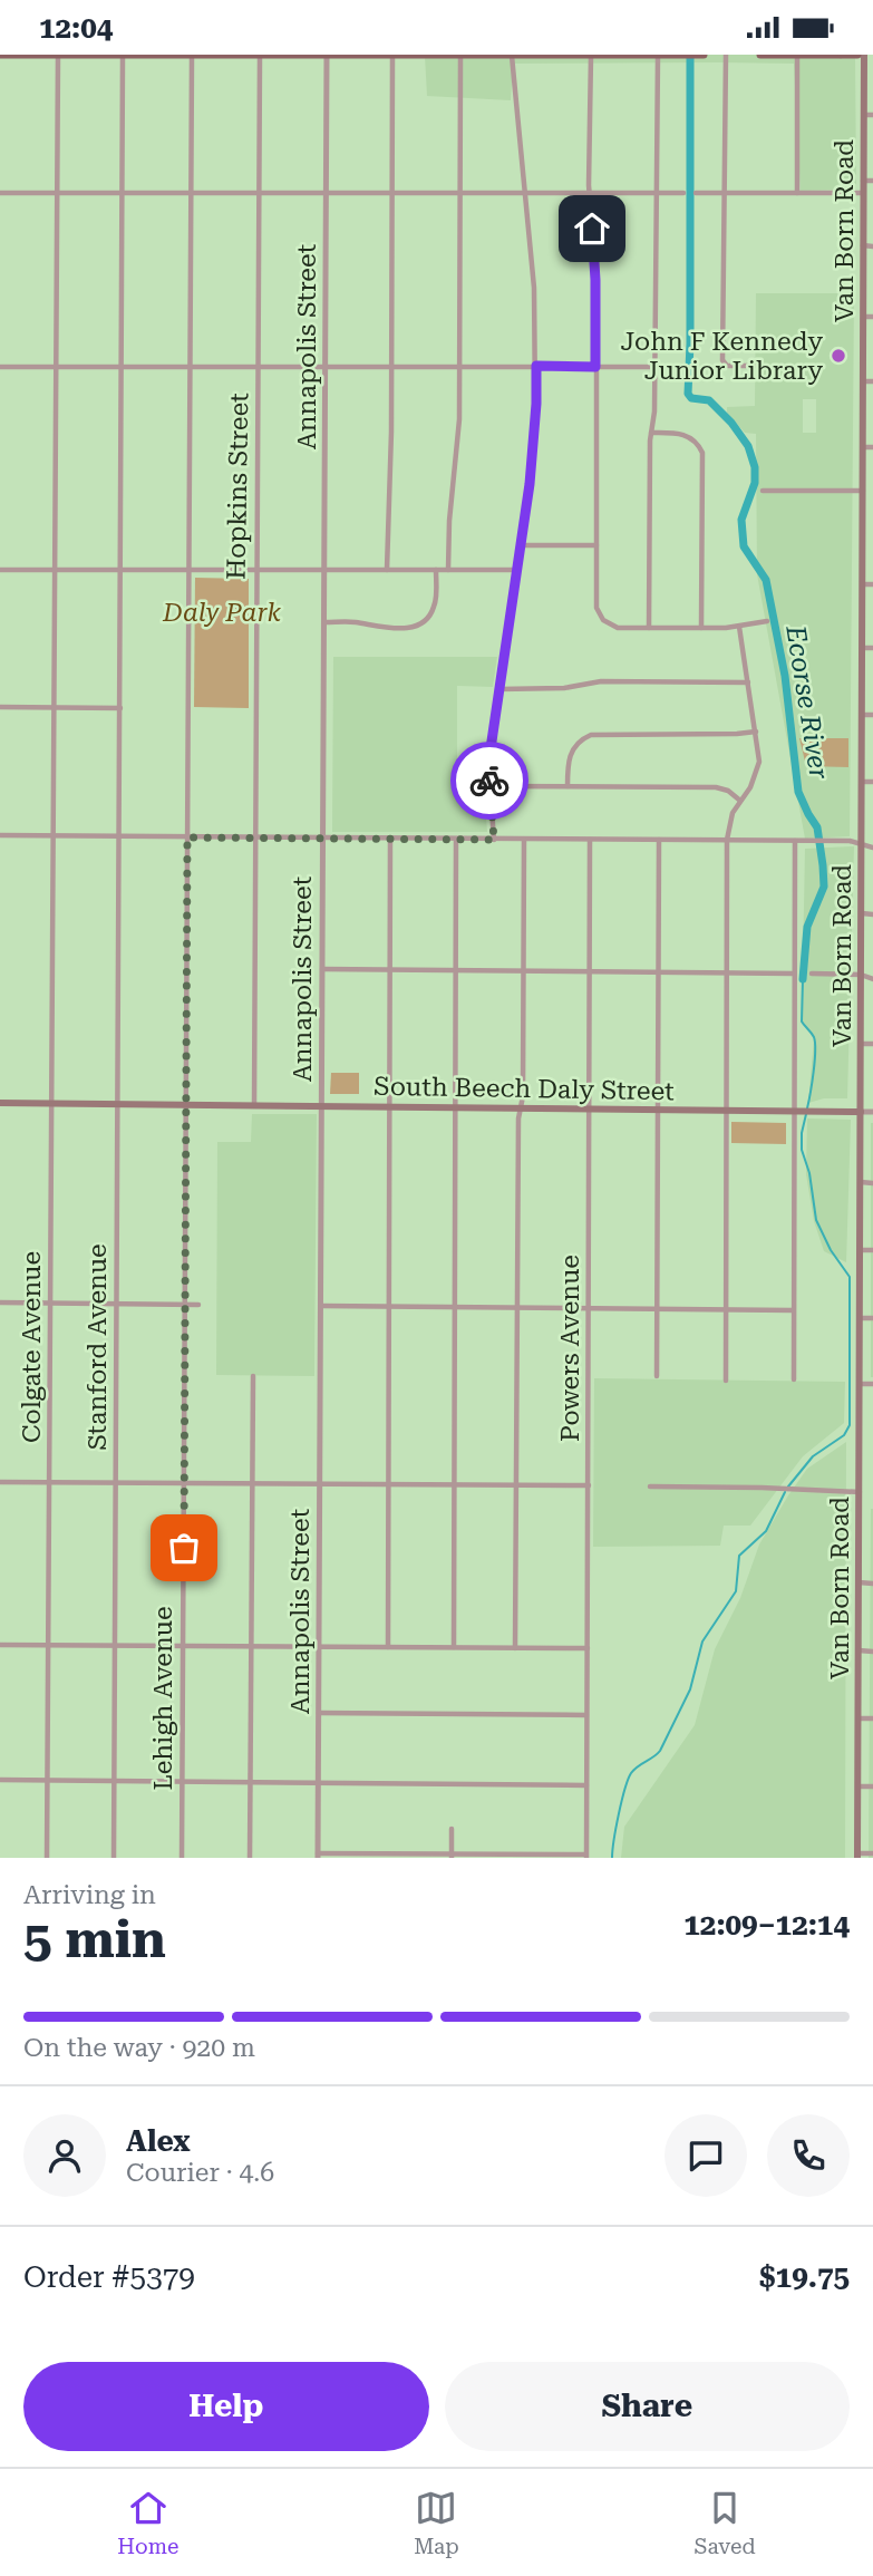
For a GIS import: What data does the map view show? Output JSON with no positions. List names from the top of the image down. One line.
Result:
{"streets":{"main road":["Van Born Road","South Beech Daly Street"],"street":["Annapolis Street","Hopkins Street","Colgate Avenue","Stanford Avenue","Powers Avenue","Lehigh Avenue"]},"crossings":[["Van Born Road","South Beech Daly Street"],["Annapolis Street","South Beech Daly Street"],["Hopkins Street","South Beech Daly Street"],["South Beech Daly Street","Colgate Avenue"],["South Beech Daly Street","Stanford Avenue"],["South Beech Daly Street","Powers Avenue"],["South Beech Daly Street","Lehigh Avenue"]],"water":["Ecorse River"],"parks":["Daly Park"],"places":["John F Kennedy Junior Library"],"page":{"status":"12:04","heading":["5 min","Arriving in","12:09–12:14"],"panel":["Alex","Courier · 4.6","Order #5379","$19.75"],"bar":"On the way · 920 m","buttons":["Help","Share"],"tabs":["Home","Map","Saved"]}}
